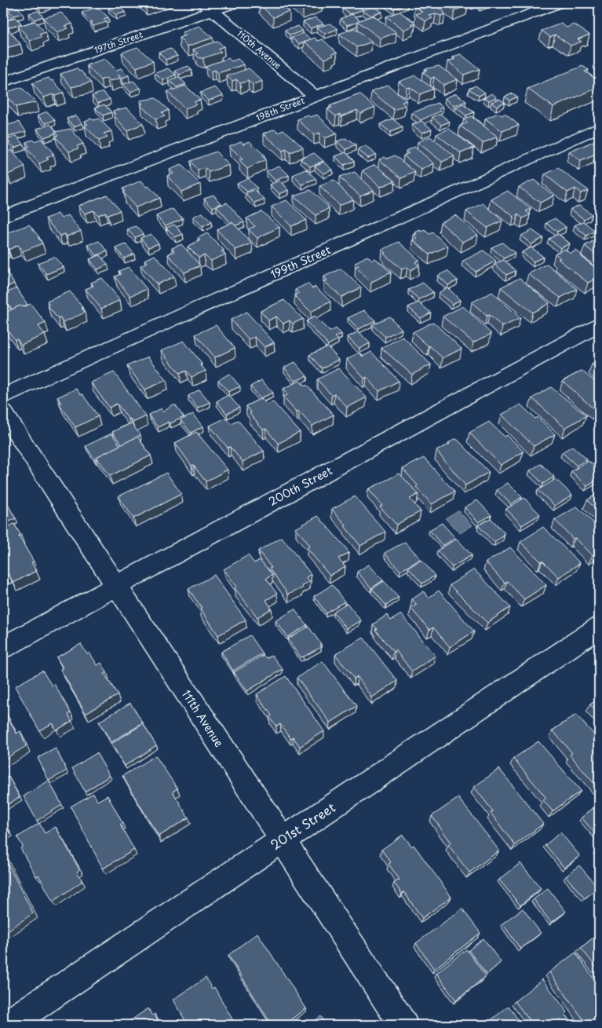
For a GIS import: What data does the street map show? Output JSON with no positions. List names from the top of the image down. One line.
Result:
{"streets":{"street":["197th Street","110th Avenue","198th Street","199th Street","200th Street","111th Avenue","201st Street"]},"crossings":[["197th Street","110th Avenue"],["110th Avenue","198th Street"],["200th Street","111th Avenue"],["111th Avenue","201st Street"]]}
